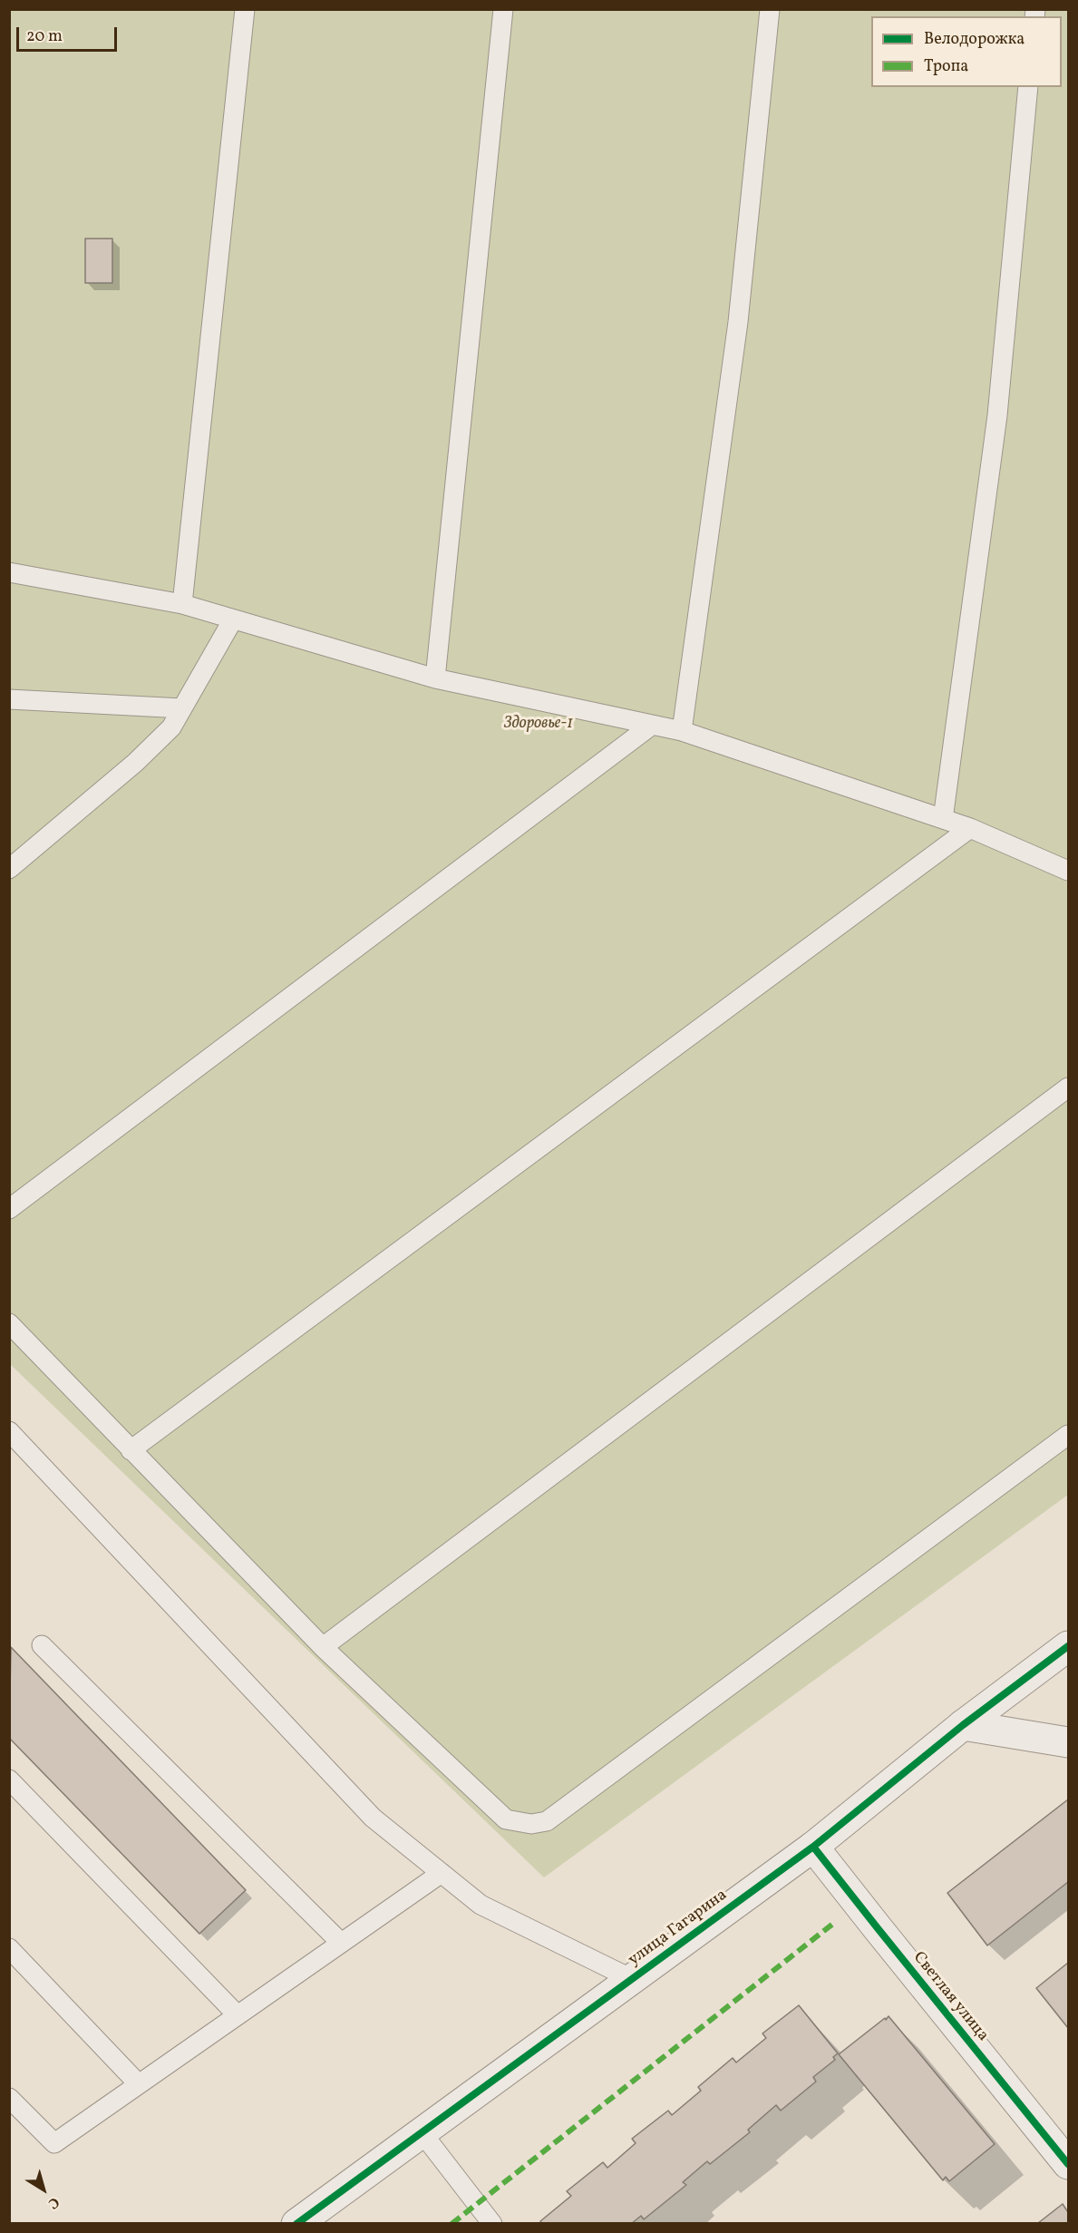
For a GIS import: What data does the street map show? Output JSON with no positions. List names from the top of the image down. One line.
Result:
{"streets":{"street":["улица Гагарина","Светлая улица"]},"crossings":[["улица Гагарина","Светлая улица"]],"parks":["Здоровье-1"],"legend":["Велодорожка","Тропа"],"scale_bar":"20 m","north":"bottom right"}
